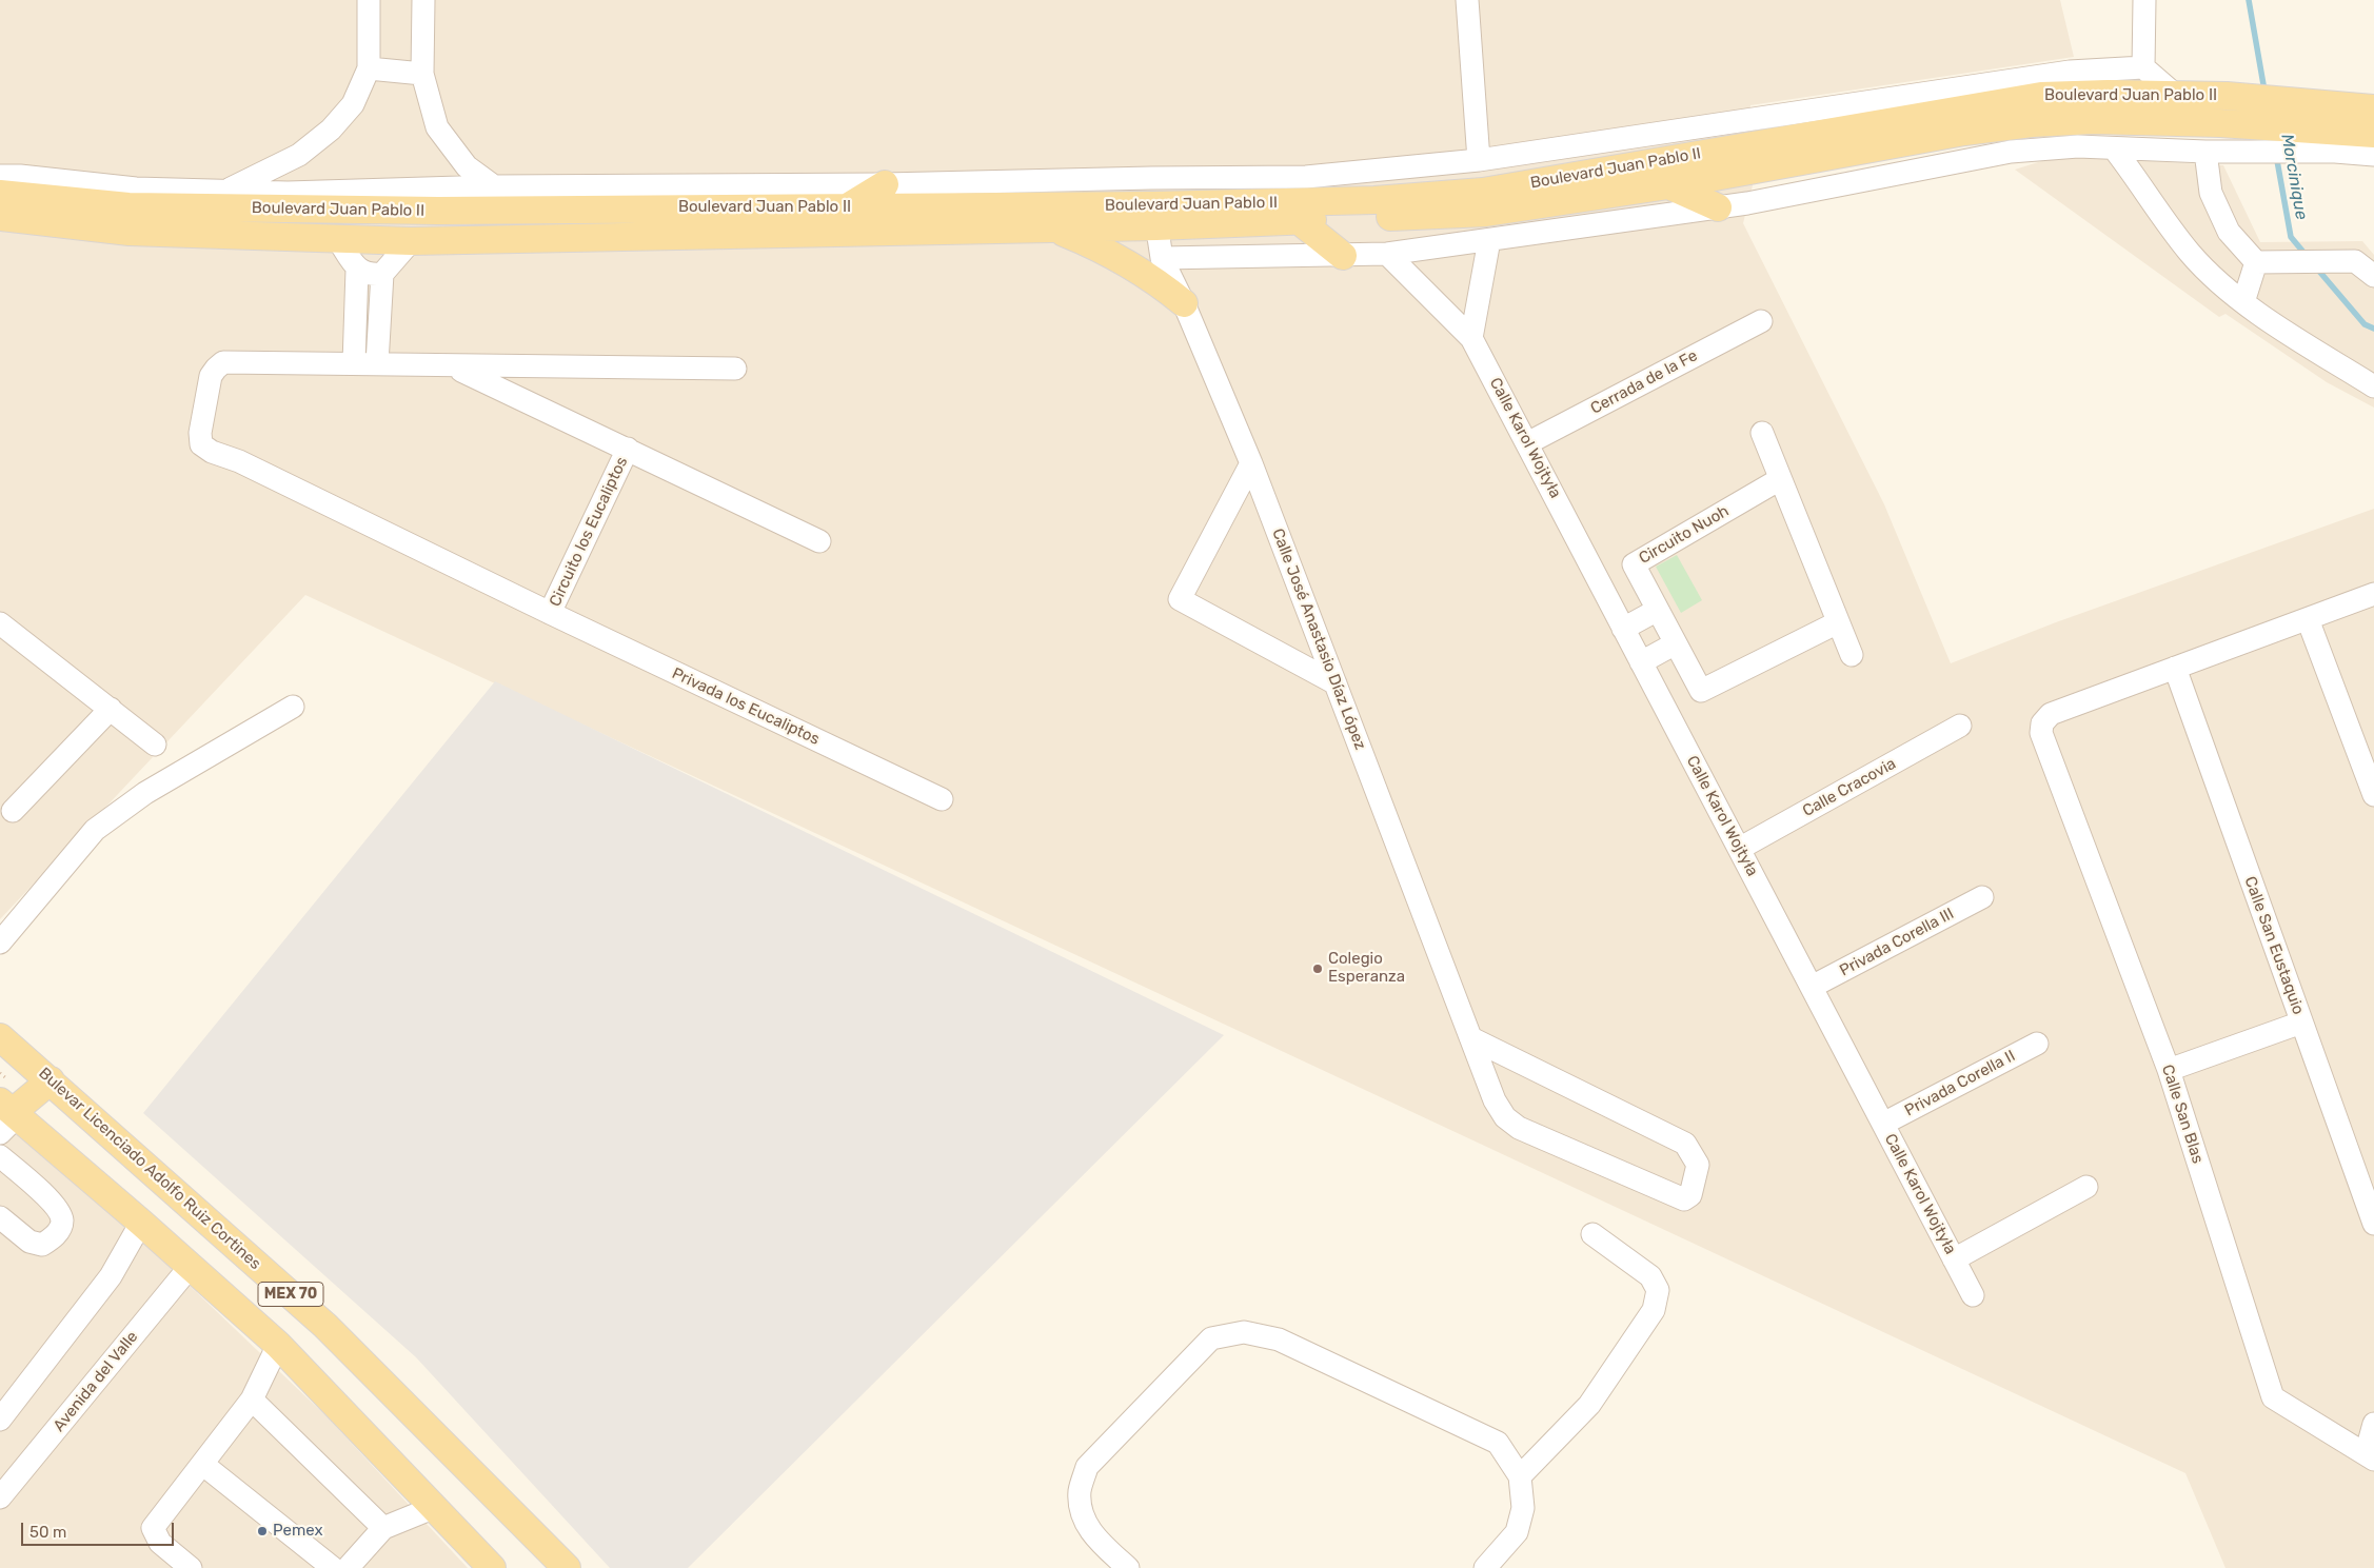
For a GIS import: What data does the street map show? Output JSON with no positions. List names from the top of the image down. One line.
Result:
{"streets":{"main road":["Boulevard Juan Pablo II","Bulevar Licenciado Adolfo Ruiz Cortines","MEX 70"],"street":["Cerrada de la Fe","Calle Karol Wojtyła","Circuito los Eucaliptos","Circuito Nuoh","Calle José Anastasio Díaz López","Privada los Eucaliptos","Calle Cracovia","Privada Corella III","Calle San Eustaquio","Privada Corella II","Calle San Blas","Avenida del Valle"]},"crossings":[["Boulevard Juan Pablo II","Calle José Anastasio Díaz López"],["Cerrada de la Fe","Calle Karol Wojtyła"],["Calle Karol Wojtyła","Calle Cracovia"],["Calle Karol Wojtyła","Privada Corella III"],["Calle Karol Wojtyła","Privada Corella II"],["Circuito los Eucaliptos","Privada los Eucaliptos"],["Calle San Eustaquio","Calle San Blas"],["MEX 70","Avenida del Valle"]],"water":["Morcinique"],"places":["Colegio Esperanza","Pemex"],"scale_bar":"50 m"}
